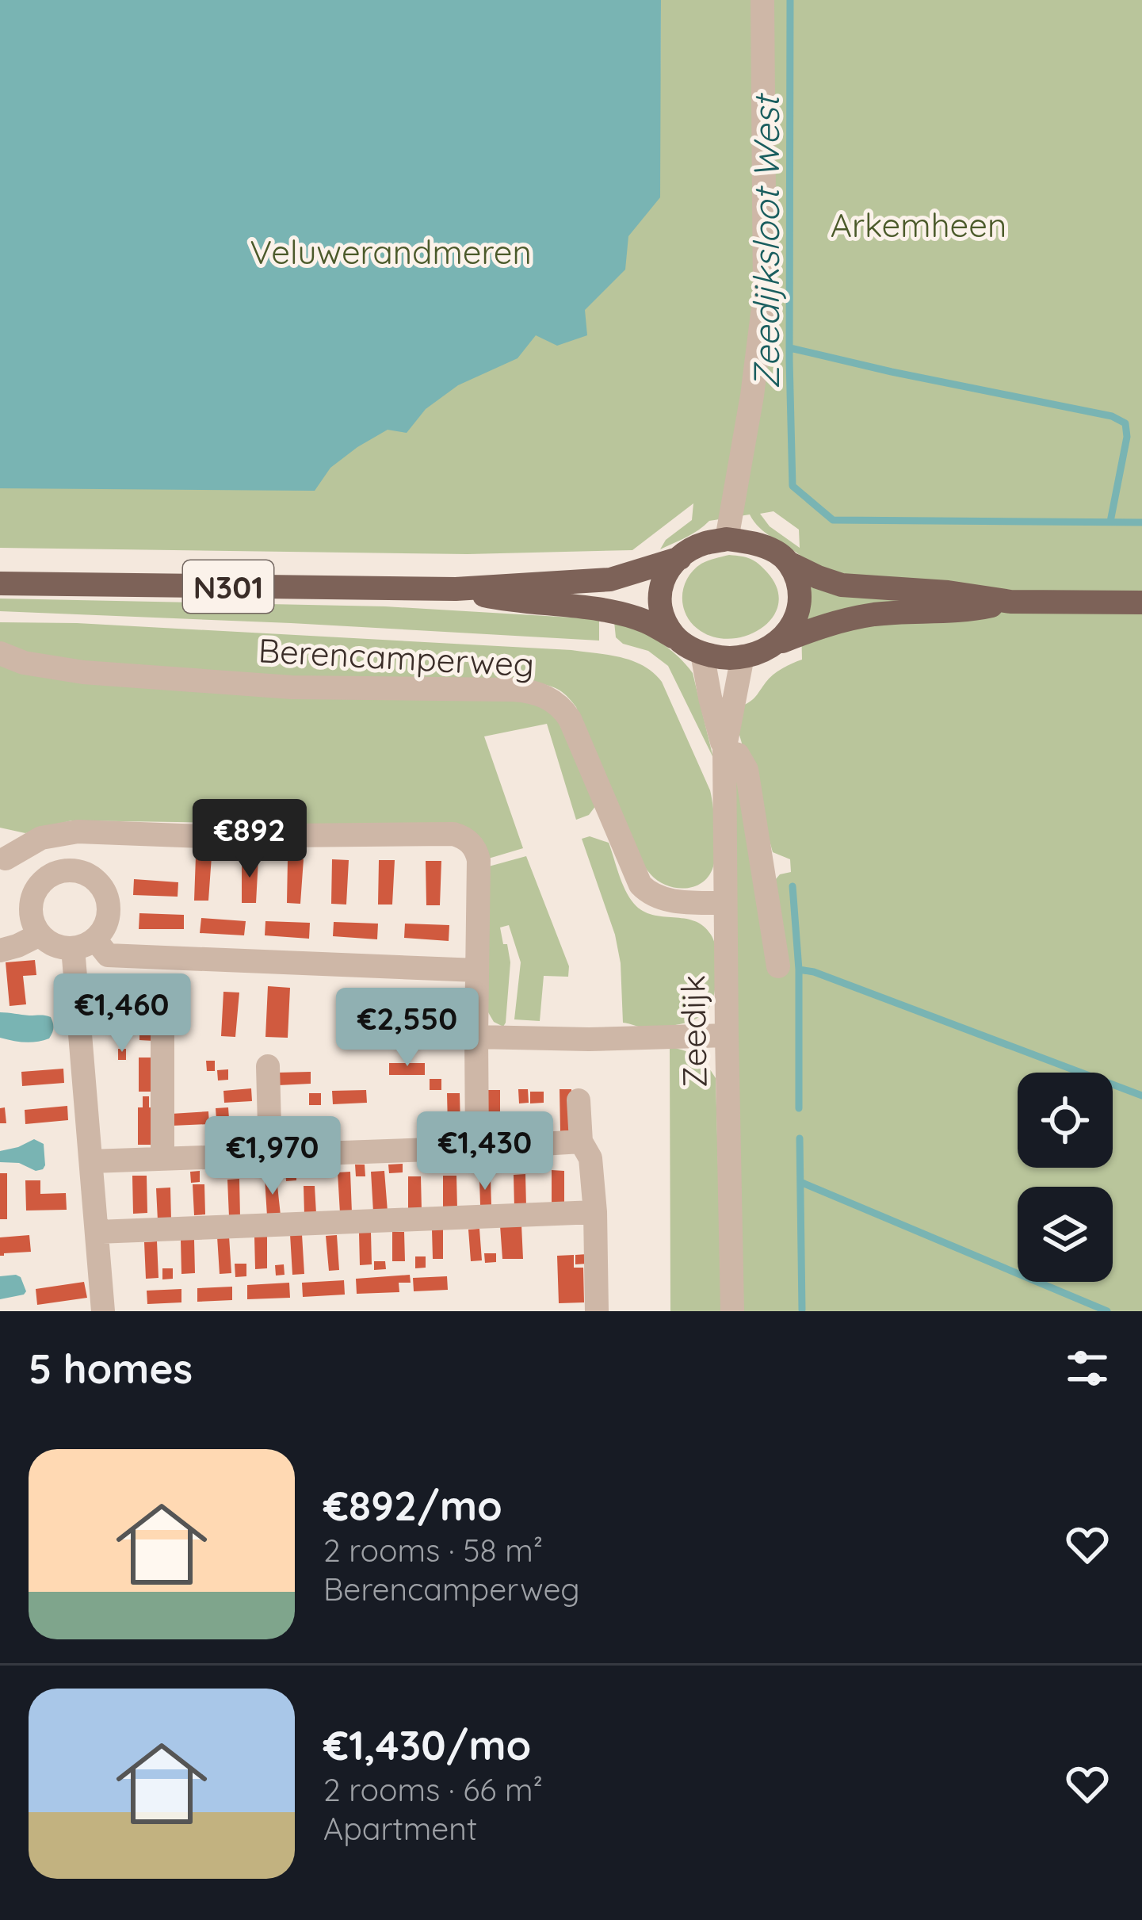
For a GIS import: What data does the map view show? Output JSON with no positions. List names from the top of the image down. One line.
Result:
{"streets":{"main road":["N301","Berencamperweg"],"street":["Zeedijk"]},"crossings":[["Berencamperweg","Zeedijk"]],"water":["Zeedijksloot West"],"parks":["Arkemheen","Veluwerandmeren"],"page":{"price":["€892","€1,460","€2,550","€1,430","€1,970"],"heading":"5 homes","list":[{"name":"€892/mo","note":"2 rooms · 58 m² · Berencamperweg"},{"name":"€1,430/mo","note":"2 rooms · 66 m² · Apartment"}]}}
